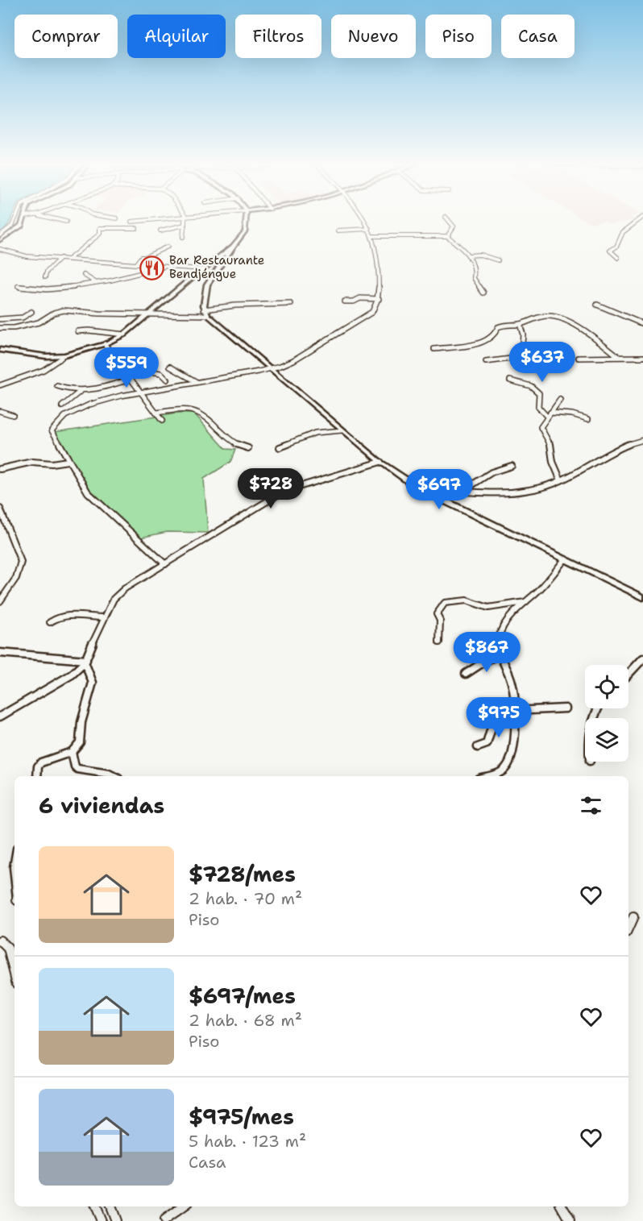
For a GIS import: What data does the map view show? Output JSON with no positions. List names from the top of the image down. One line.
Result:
{"places":{"restaurant":["Bar Restaurante Bendjéngue"]},"page":{"chip":["Comprar","Alquilar","Filtros","Nuevo","Piso","Casa"],"price":["$637","$559","$728","$697","$867","$975"],"heading":"6 viviendas","list":[{"name":"$728/mes","note":"2 hab. · 70 m² · Piso"},{"name":"$697/mes","note":"2 hab. · 68 m² · Piso"},{"name":"$975/mes","note":"5 hab. · 123 m² · Casa"}]}}
